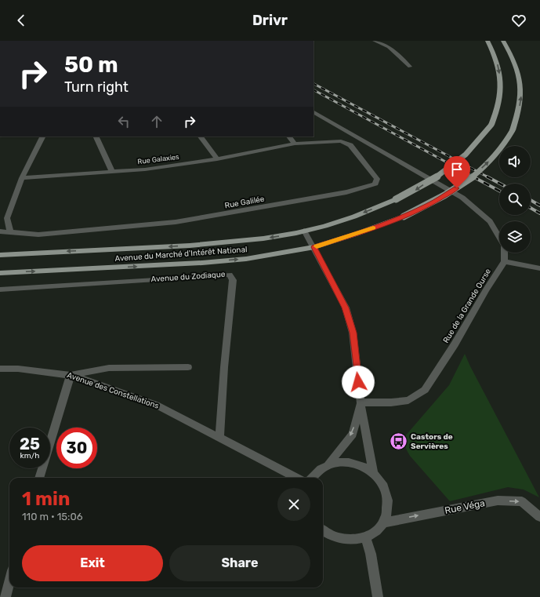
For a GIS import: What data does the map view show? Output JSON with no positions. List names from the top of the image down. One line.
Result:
{"streets":{"main road":["Avenue du Marché d'Intérêt National"],"street":["Rue Galaxies","Rue Galilée","Avenue du Zodiaque","Rue de la Grande Ourse","Avenue des Constellations","Rue Véga"]},"crossings":[["Rue Galaxies","Rue Galilée"],["Avenue du Zodiaque","Avenue des Constellations"]],"one_way":["Rue Véga"],"places":{"bus stop":["Castors de Servières"]},"page":{"header":"Drivr","turn":["50 m","Turn right"],"speed":"25 km/h","limit":"30","heading":["1 min","110 m · 15:06"],"buttons":["Exit","Share"]}}
